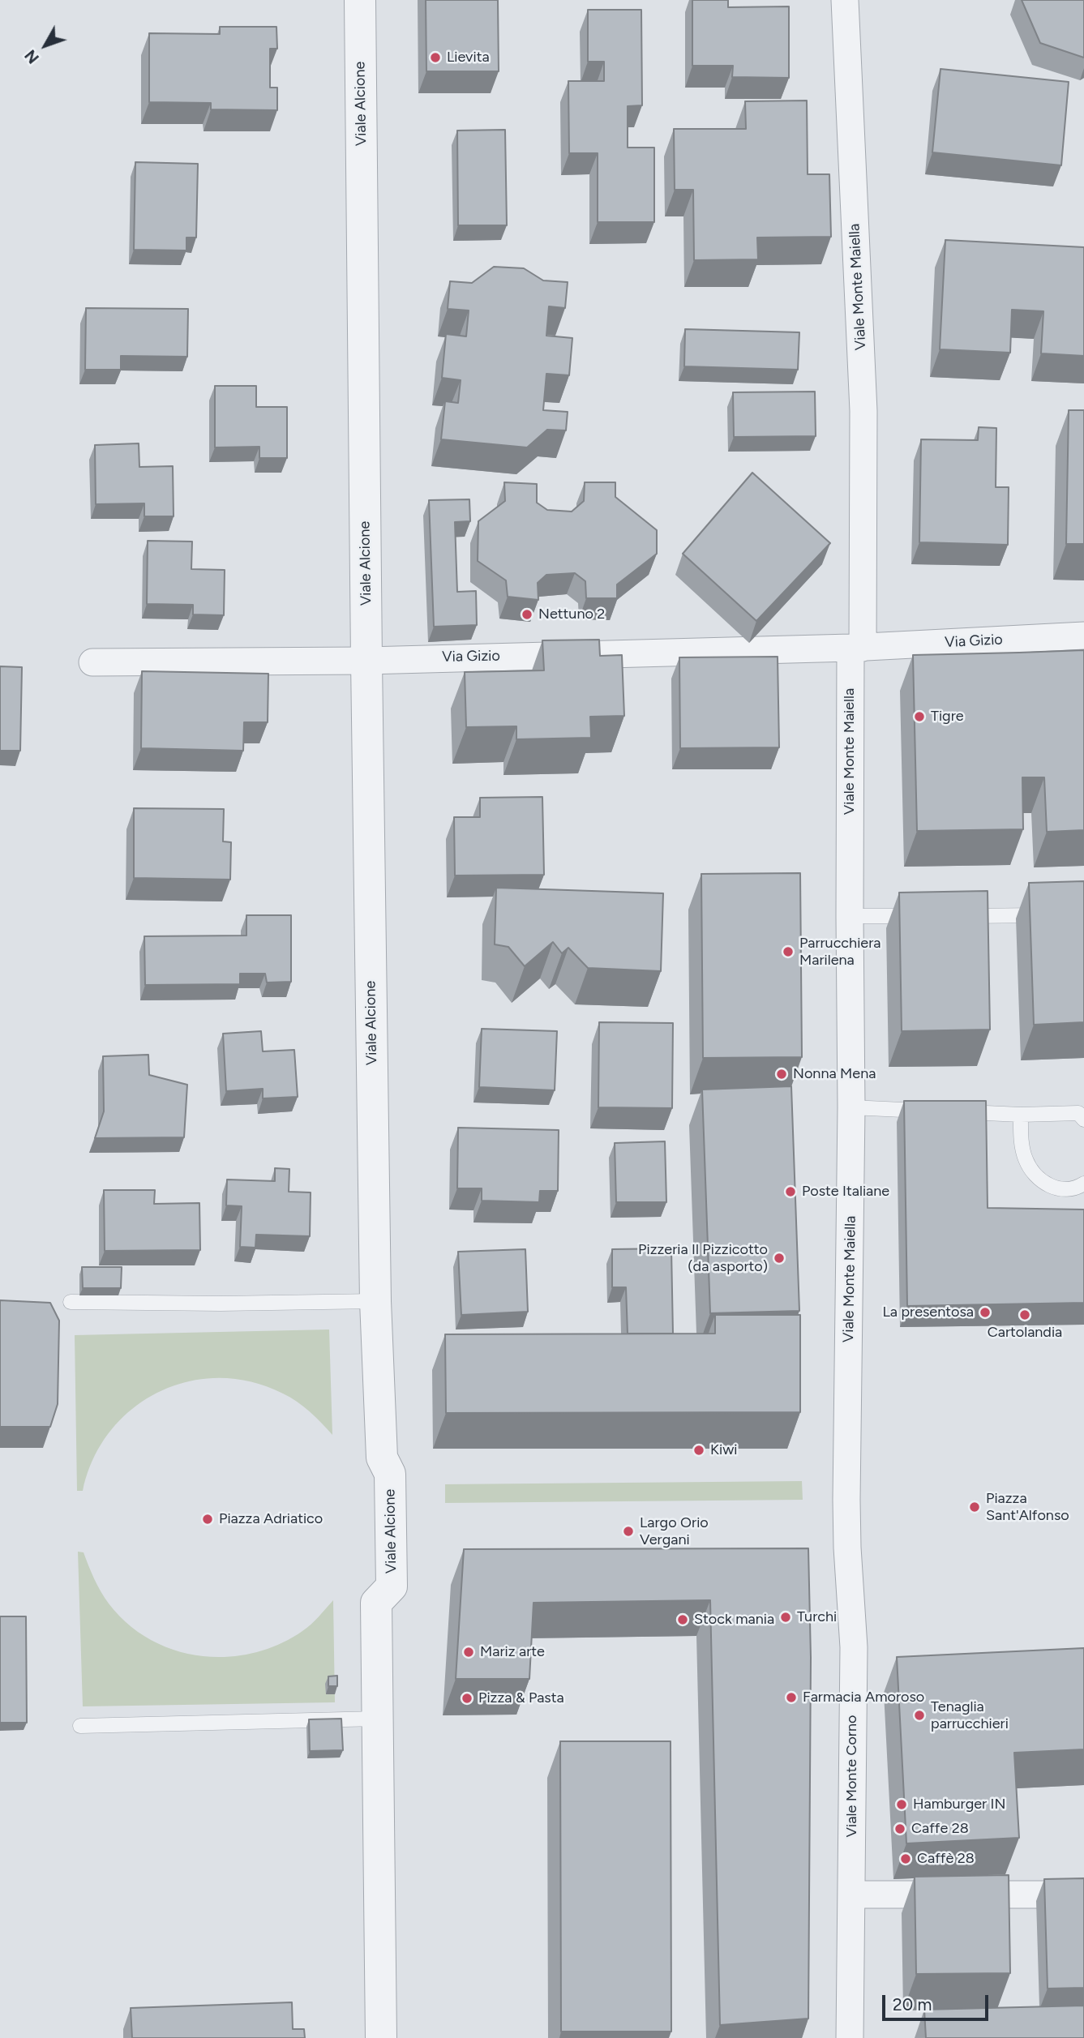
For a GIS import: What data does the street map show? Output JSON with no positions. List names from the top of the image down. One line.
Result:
{"streets":{"street":["Viale Alcione","Viale Monte Maiella","Via Gizio","Viale Monte Corno"]},"crossings":[["Viale Alcione","Via Gizio"],["Viale Monte Maiella","Via Gizio"],["Viale Monte Maiella","Viale Monte Corno"]],"places":["Lievita","Nettuno 2","Tigre","Parrucchiera Marilena","Nonna Mena","Poste Italiane","Pizzeria Il Pizzicotto (da asporto)","La presentosa","Cartolandia","Kiwi","Piazza Sant'Alfonso","Piazza Adriatico","Largo Orio Vergani","Turchi","Stock mania","Mariz arte","Farmacia Amoroso","Pizza & Pasta","Tenaglia parrucchieri","Hamburger IN","Caffe 28","Caffè 28"],"scale_bar":"20 m","north":"bottom left"}
